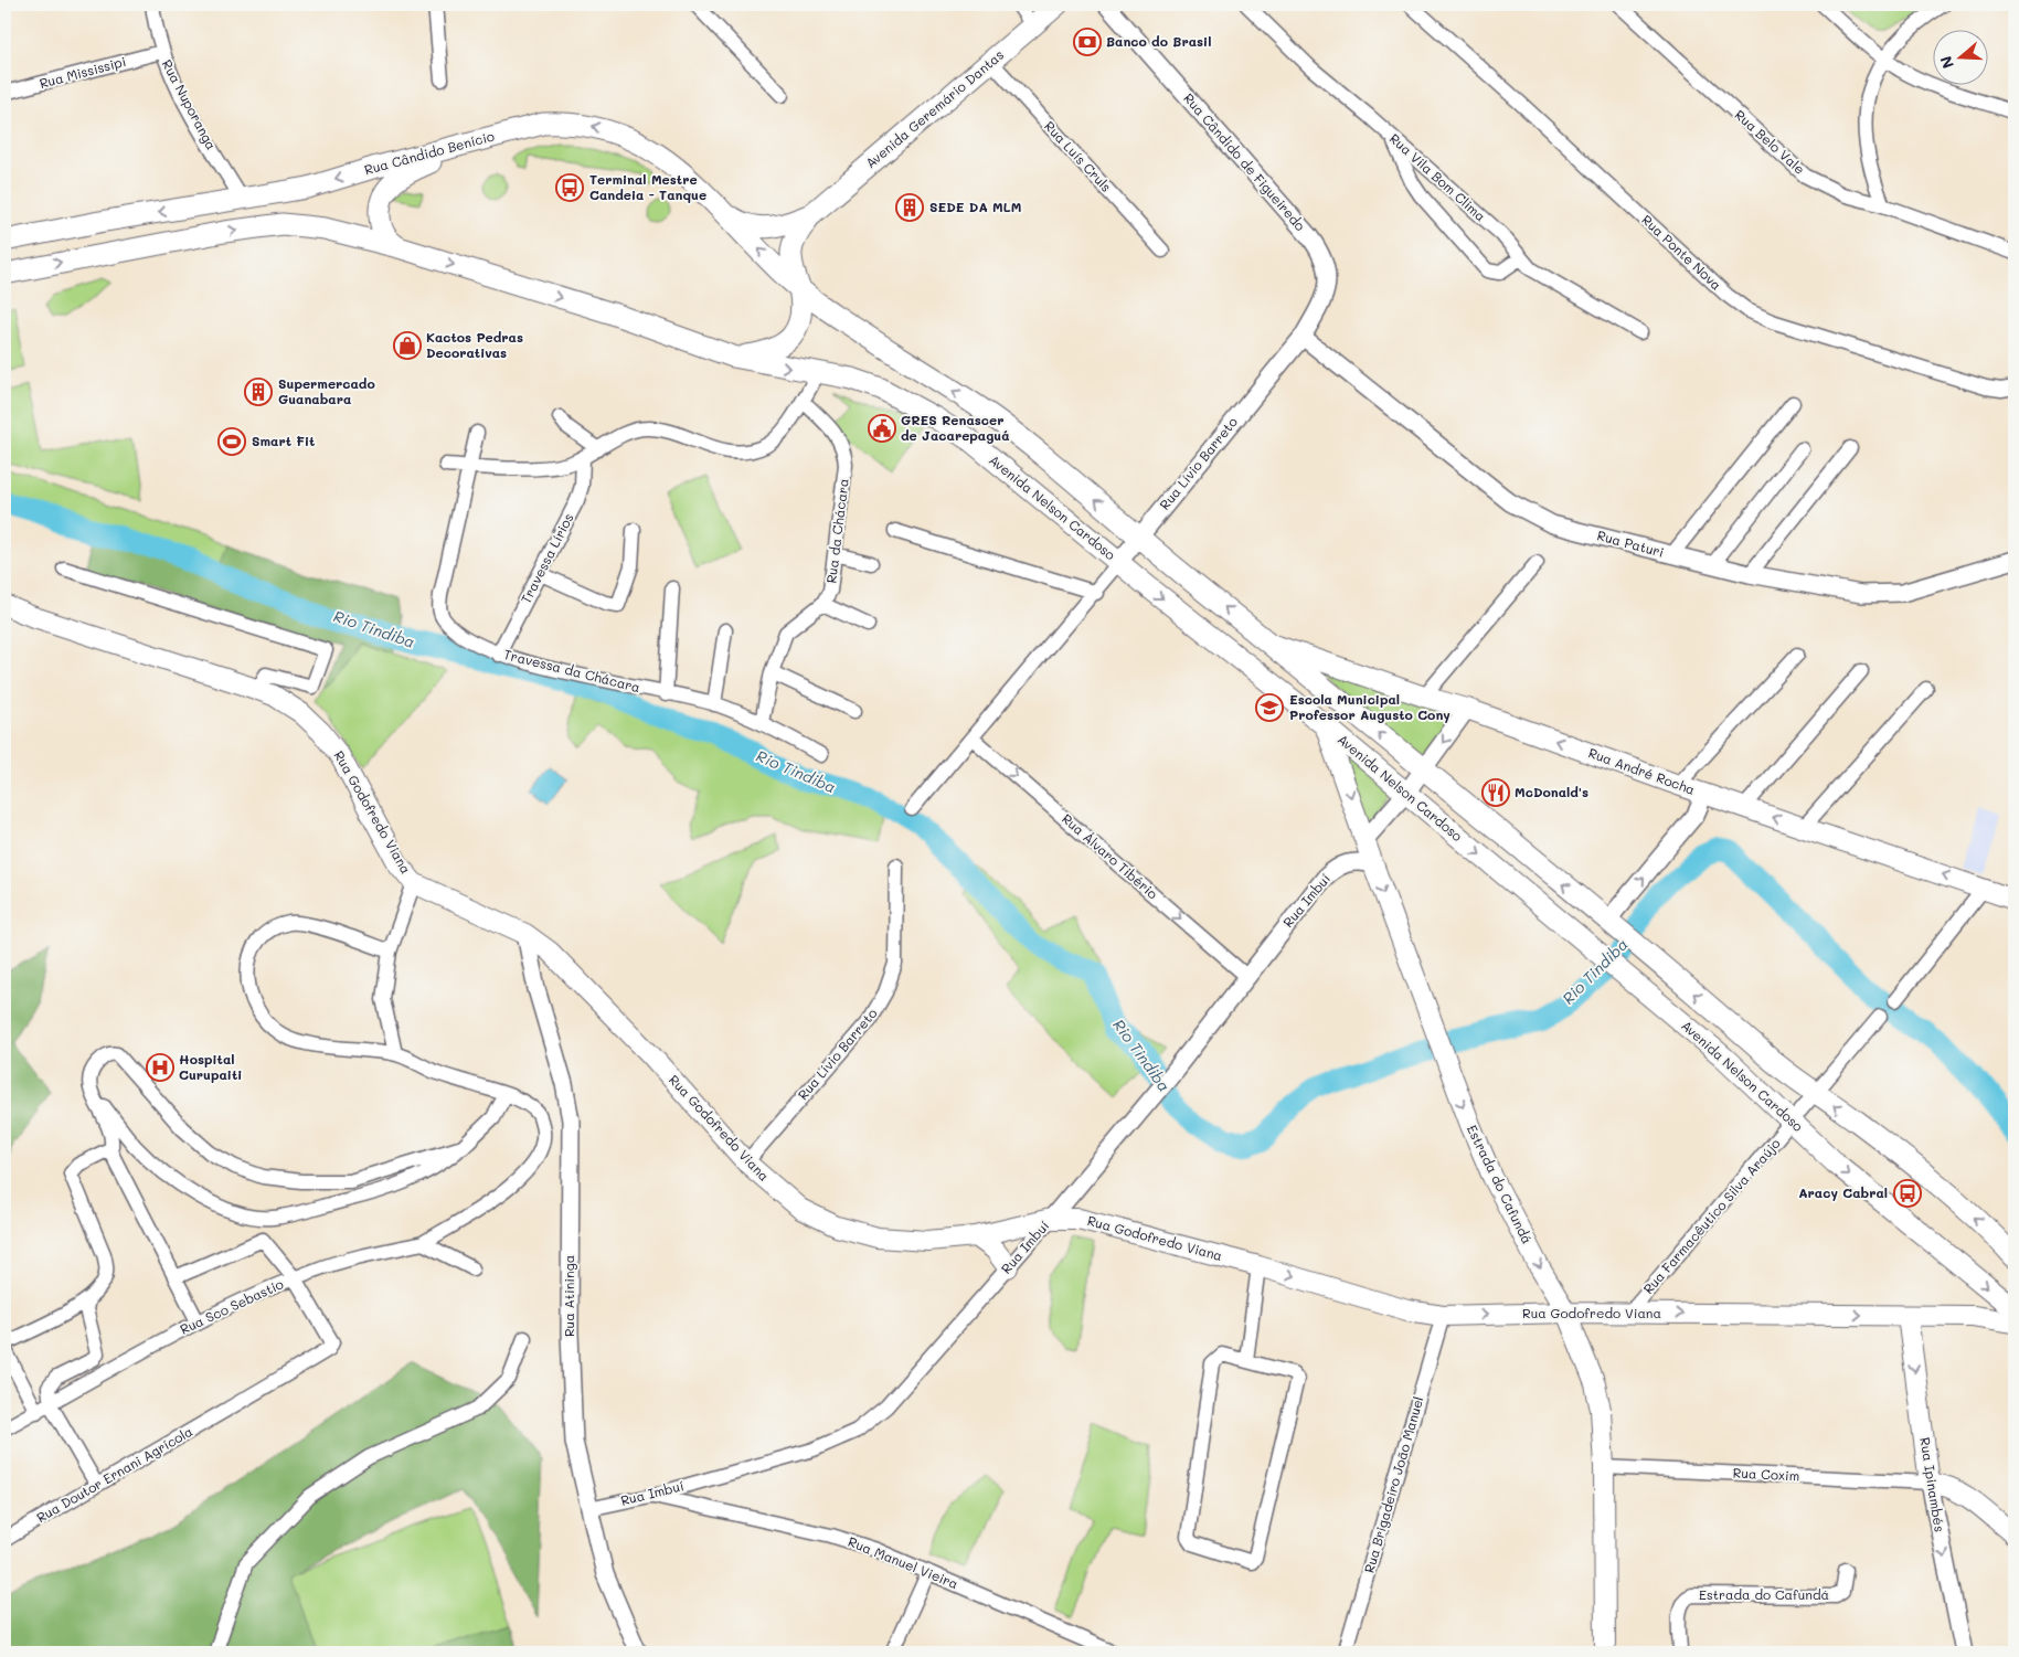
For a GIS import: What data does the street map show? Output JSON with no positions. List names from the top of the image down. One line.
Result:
{"streets":{"main road":["Avenida Geremário Dantas","Rua Cândido Benício","Avenida Nelson Cardoso","Rua André Rocha","Rua Godofredo Viana","Estrada do Cafundá","Rua Ipinambés"],"street":["Rua Mississipi","Rua Nuporanga","Rua Belo Vale","Rua Luís Cruls","Rua Cândido de Figueiredo","Rua Vila Bom Clima","Rua Ponte Nova","Rua Lívio Barreto","Rua da Chácara","Rua Paturi","Travessa Lírios","Travessa da Chácara","Rua Álvaro Tibério","Rua Imbuí","Rua Farmacêutico Silva Araújo","Rua Atininga","Rua Sco Sebastio","Rua Doutor Ernani Agrícola","Rua Coxim","Rua Brigadeiro João Manuel","Rua Manuel Vieira"]},"crossings":[["Rua Mississipi","Rua Nuporanga"],["Rua Nuporanga","Rua Cândido Benício"],["Avenida Geremário Dantas","Rua Cândido Benício"],["Avenida Geremário Dantas","Rua Luís Cruls"],["Avenida Geremário Dantas","Avenida Nelson Cardoso"],["Rua Cândido Benício","Avenida Nelson Cardoso"],["Rua Cândido de Figueiredo","Rua Lívio Barreto"],["Rua Cândido de Figueiredo","Rua Paturi"],["Rua Lívio Barreto","Avenida Nelson Cardoso"],["Rua Lívio Barreto","Rua Paturi"],["Rua Lívio Barreto","Rua Godofredo Viana"],["Rua Lívio Barreto","Rua Álvaro Tibério"],["Avenida Nelson Cardoso","Rua André Rocha"],["Avenida Nelson Cardoso","Estrada do Cafundá"],["Avenida Nelson Cardoso","Rua Farmacêutico Silva Araújo"],["Travessa Lírios","Travessa da Chácara"],["Rua Godofredo Viana","Rua Imbuí"],["Rua Godofredo Viana","Estrada do Cafundá"],["Rua Godofredo Viana","Rua Farmacêutico Silva Araújo"],["Rua Godofredo Viana","Rua Atininga"],["Rua Godofredo Viana","Rua Brigadeiro João Manuel"],["Rua Godofredo Viana","Rua Ipinambés"],["Rua Álvaro Tibério","Rua Imbuí"],["Rua Imbuí","Estrada do Cafundá"],["Rua Imbuí","Rua Atininga"],["Rua Imbuí","Rua Manuel Vieira"],["Estrada do Cafundá","Rua Coxim"],["Rua Sco Sebastio","Rua Doutor Ernani Agrícola"],["Rua Coxim","Rua Ipinambés"]],"one_way":["Rua André Rocha","Rua Álvaro Tibério","Estrada do Cafundá","Rua Ipinambés"],"water":["Rio Tindiba"],"places":{"bank":["Banco do Brasil"],"bus stop":["Terminal Mestre Candeia - Tanque","Aracy Cabral"],"building":["SEDE DA MLM","Supermercado Guanabara"],"shop":["Kactos Pedras Decorativas"],"public building":["GRES Renascer de Jacarepaguá"],"sports":["Smart Fit"],"school or university":["Escola Municipal Professor Augusto Cony"],"restaurant":["McDonald's"],"hospital":["Hospital Curupaiti"]},"north":"left"}
